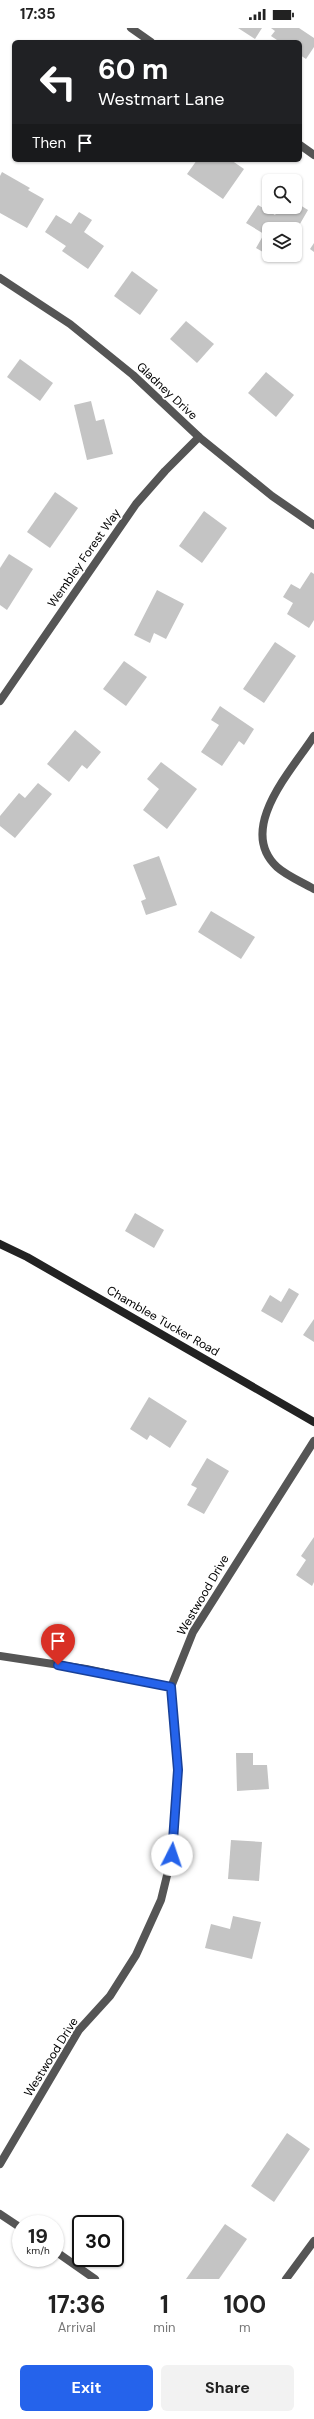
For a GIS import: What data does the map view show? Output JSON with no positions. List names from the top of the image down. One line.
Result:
{"streets":{"main road":["Chamblee Tucker Road"],"street":["Gladney Drive","Wembley Forest Way","Westwood Drive"]},"crossings":[["Gladney Drive","Wembley Forest Way"]],"page":{"status":"17:35","turn":["60 m","Westmart Lane"],"then":"Then","speed":"19 km/h","limit":"30","eta":["17:36","Arrival","1","min","100","m"],"buttons":["Exit","Share"]}}
